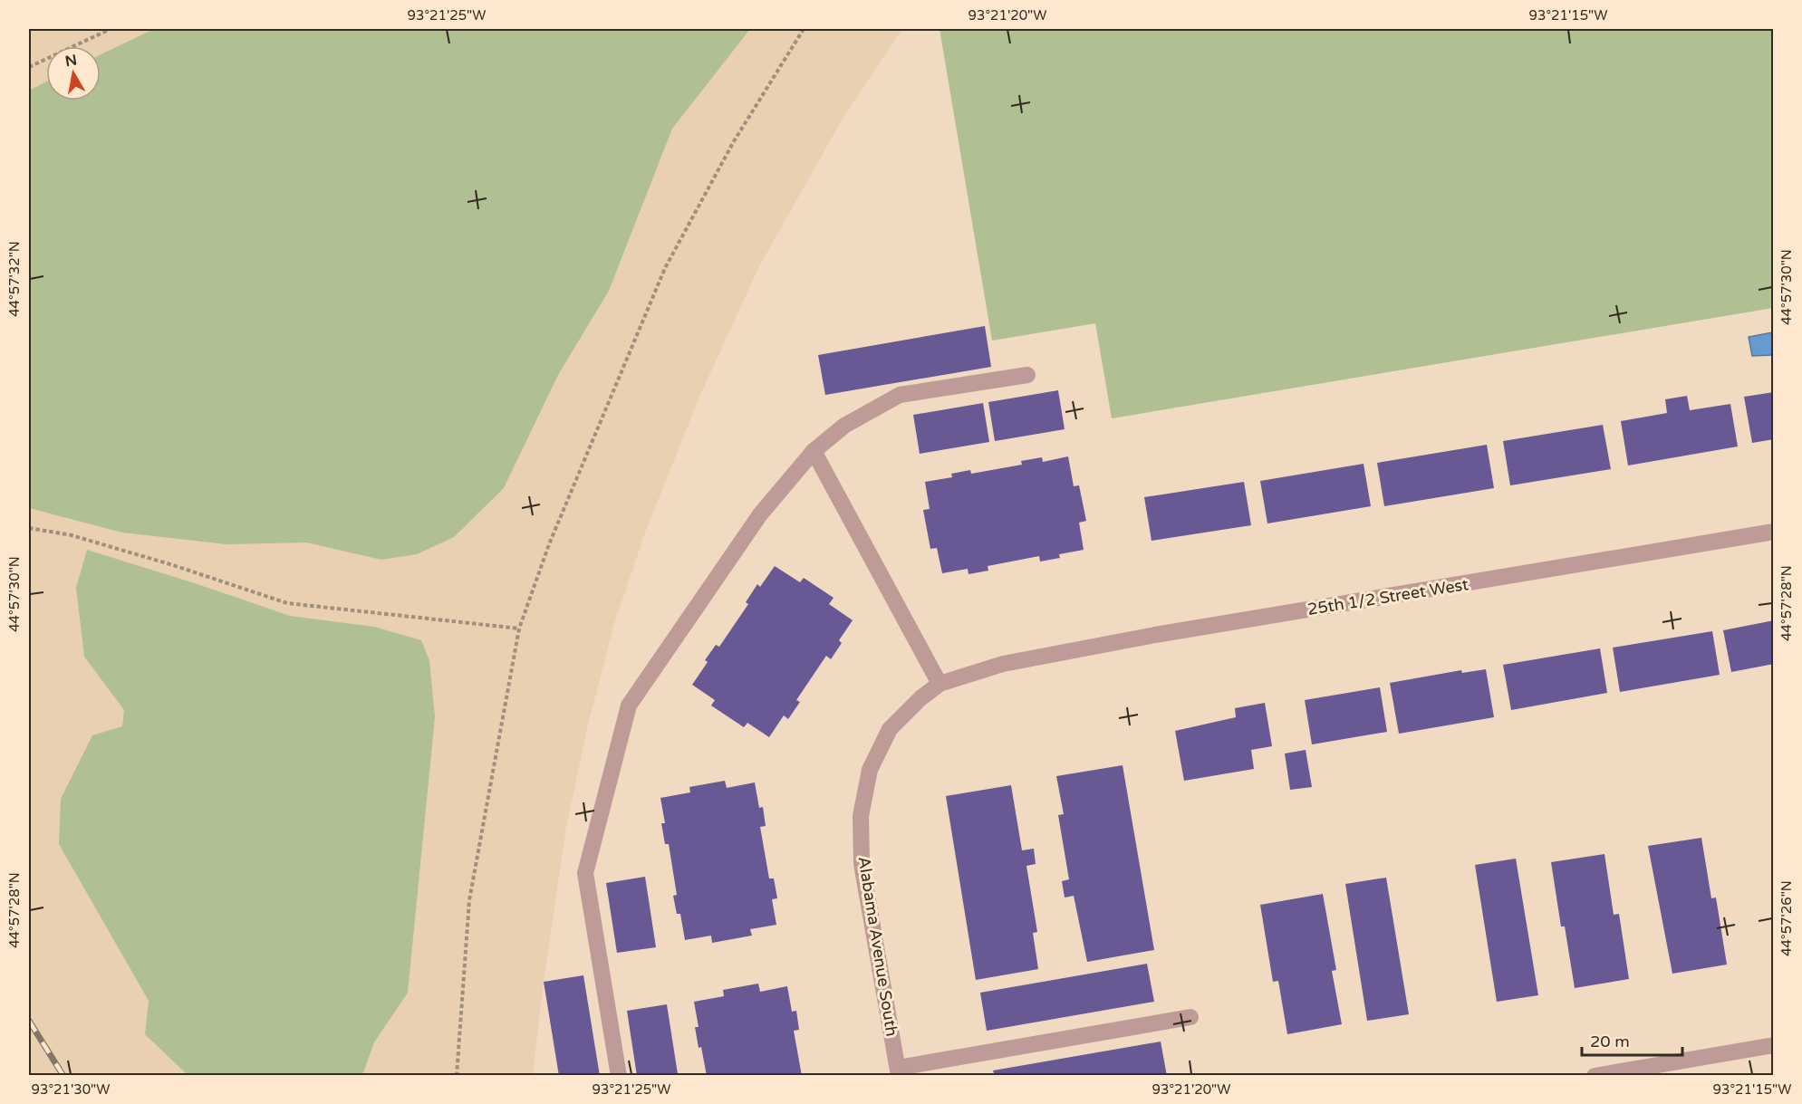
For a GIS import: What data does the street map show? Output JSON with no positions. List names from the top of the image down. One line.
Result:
{"streets":{"street":["25th 1/2 Street West","Alabama Avenue South"]},"crossings":[["25th 1/2 Street West","Alabama Avenue South"]],"scale_bar":"20 m","north":"top","coordinates":["93°21'25\"W","93°21'20\"W","93°21'15\"W","44°57'32\"N","44°57'30\"N","44°57'28\"N","44°57'26\"N","93°21'30\"W"]}
